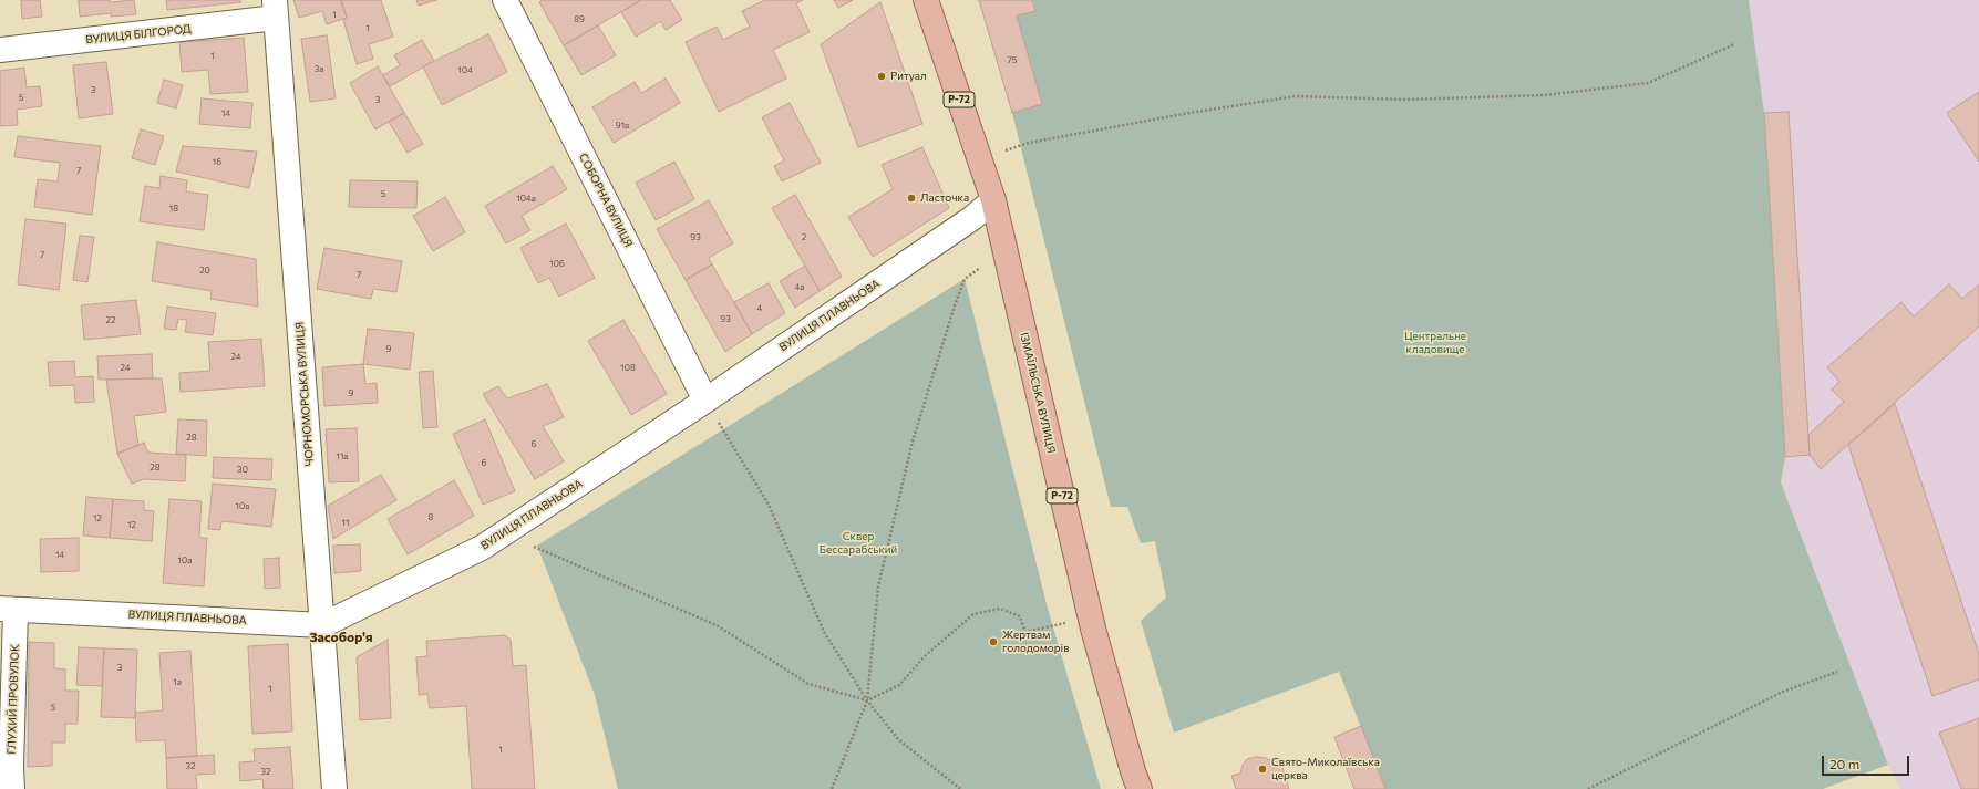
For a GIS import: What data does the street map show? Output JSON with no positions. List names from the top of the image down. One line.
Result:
{"streets":{"main road":["Р-72","ІЗМАЇЛЬСЬКА ВУЛИЦЯ"],"street":["ВУЛИЦЯ БІЛГОРОД","СОБОРНА ВУЛИЦЯ","ВУЛИЦЯ ПЛАВНЬОВА","ЧОРНОМОРСЬКА ВУЛИЦЯ","ГЛУХИЙ ПРОВУЛОК"]},"crossings":[["ВУЛИЦЯ БІЛГОРОД","ЧОРНОМОРСЬКА ВУЛИЦЯ"],["СОБОРНА ВУЛИЦЯ","ВУЛИЦЯ ПЛАВНЬОВА"],["ВУЛИЦЯ ПЛАВНЬОВА","ІЗМАЇЛЬСЬКА ВУЛИЦЯ"],["ВУЛИЦЯ ПЛАВНЬОВА","ЧОРНОМОРСЬКА ВУЛИЦЯ"],["ВУЛИЦЯ ПЛАВНЬОВА","ГЛУХИЙ ПРОВУЛОК"]],"districts":["Засобор'я"],"parks":["Центральне кладовище","Сквер Бессарабський"],"places":["Ритуал","Ласточка","Жертвам голодоморів","Свято-Миколаївська церква"],"house_numbers":["1","89","1","1","75","3а","104","3","5","3","14","91а","16","7","5","104а","18","93","2","7","106","20","7","4а","4","93","22","9","24","24","108","9","28","6","11а","6","28","30","10а","8","12","11","12","14","10а","3","1а","1","5","1","32","32"],"scale_bar":"20 m"}
